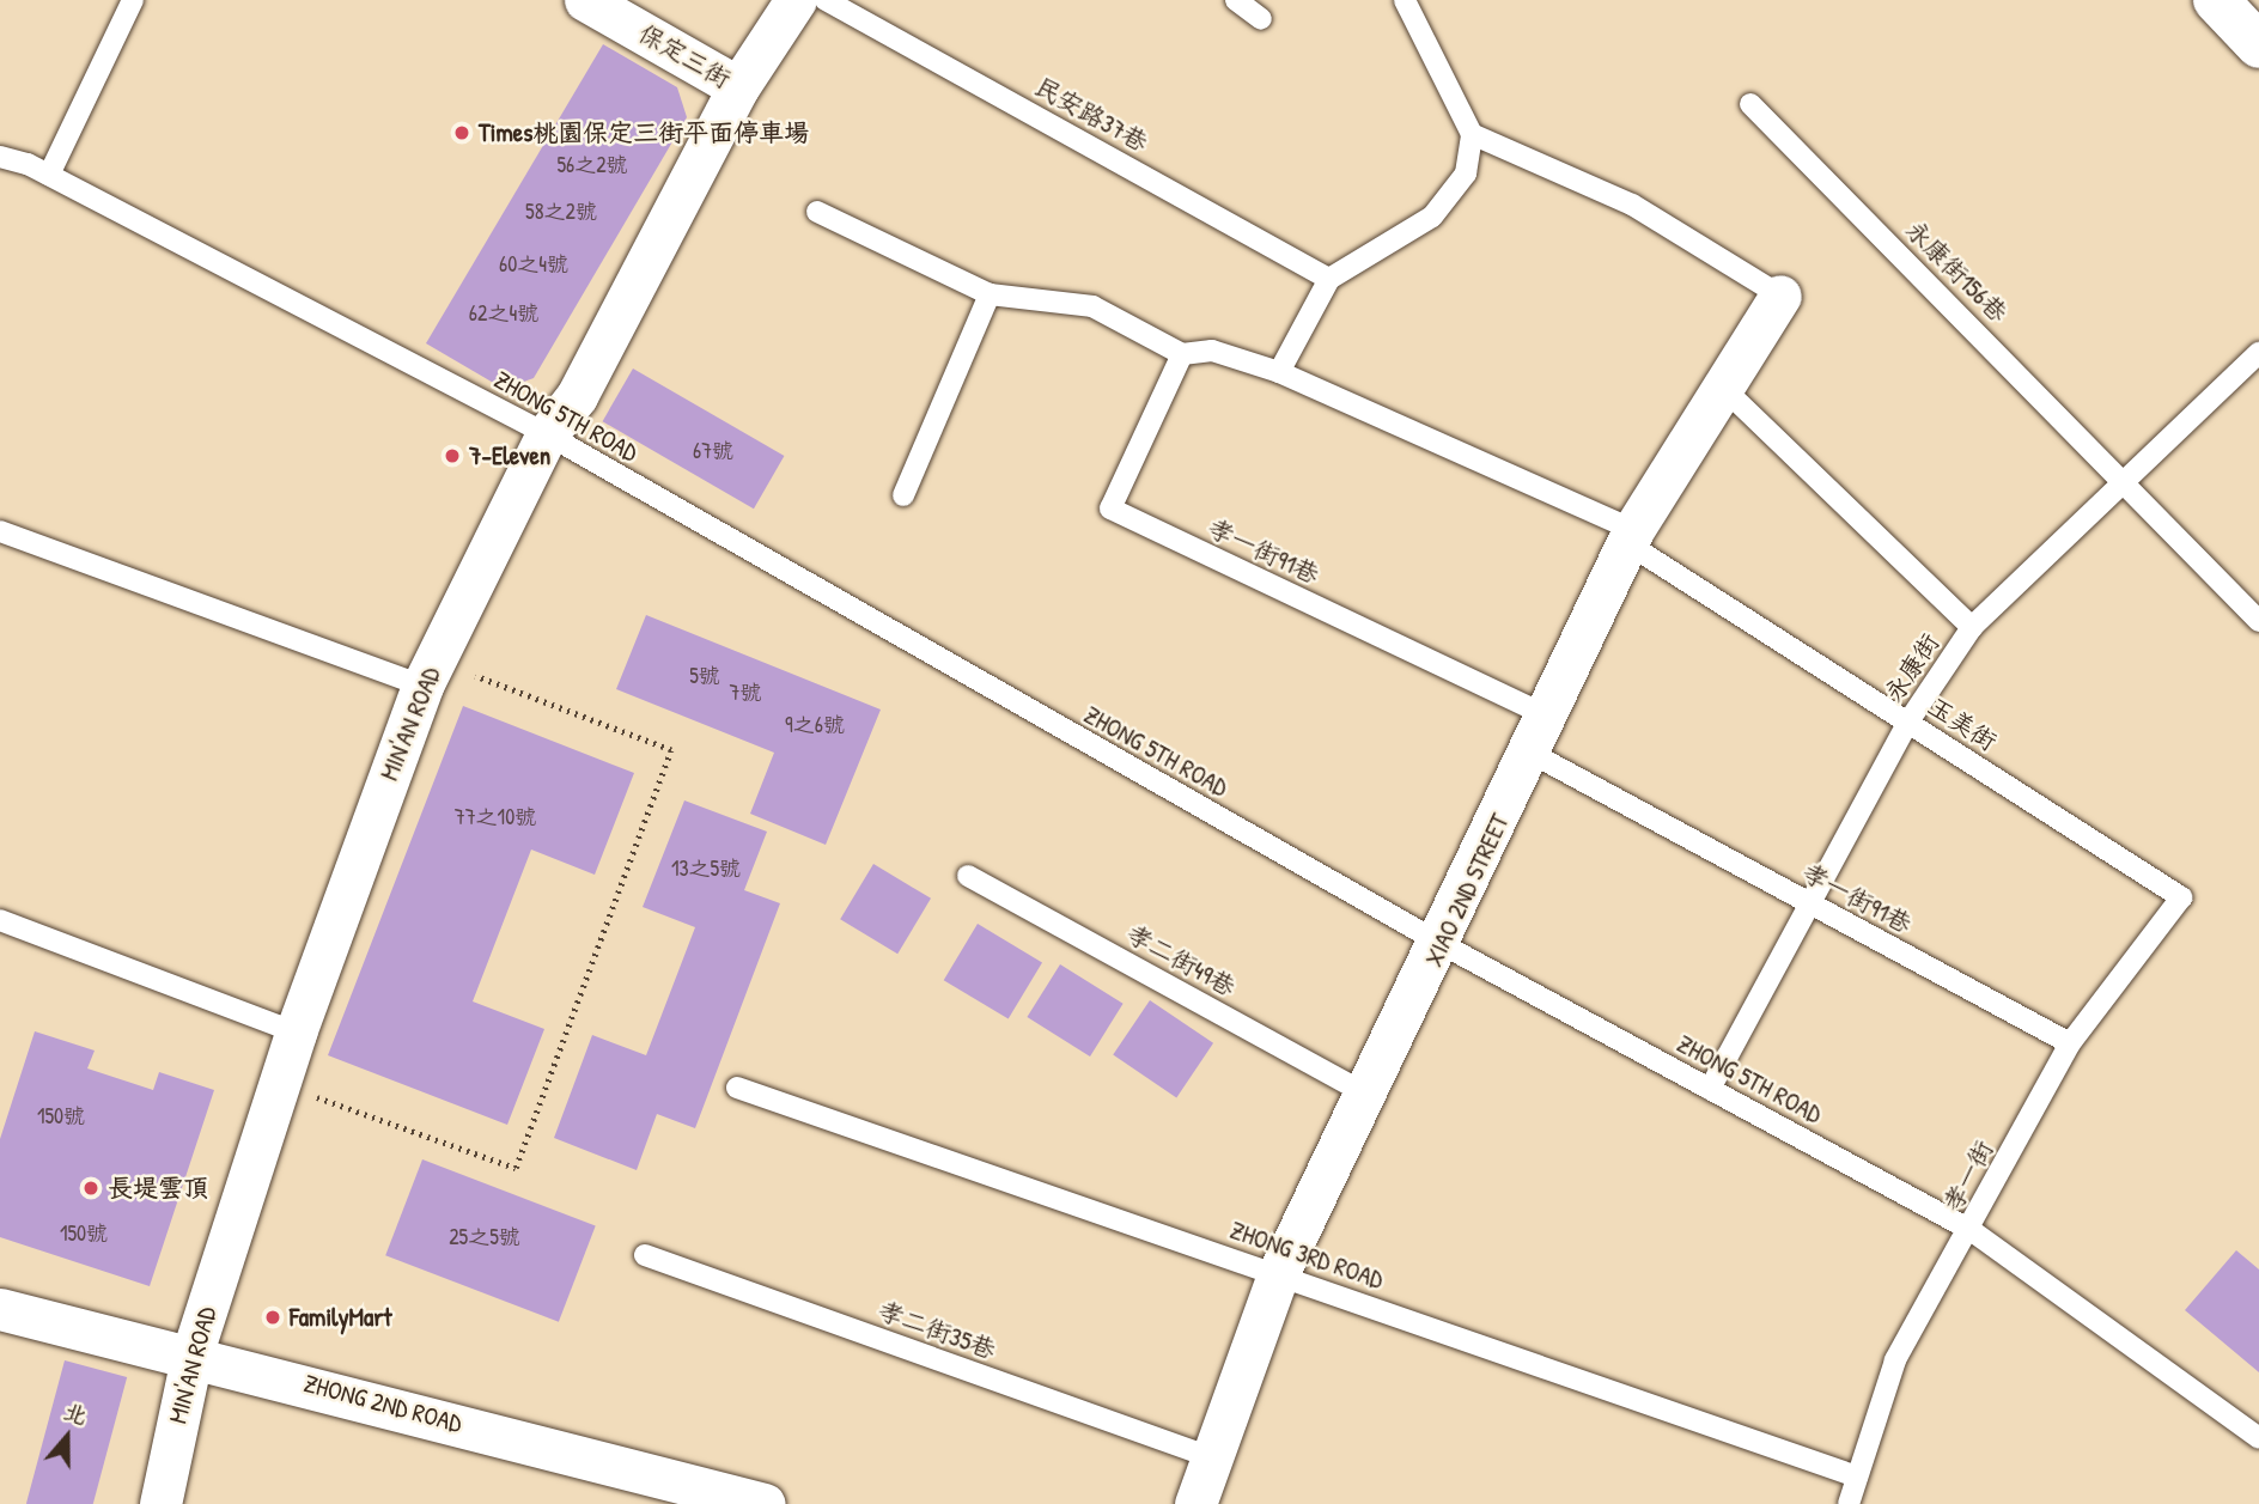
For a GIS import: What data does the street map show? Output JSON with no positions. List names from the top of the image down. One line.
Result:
{"streets":{"street":["保定三街","MIN'AN ROAD","XIAO 2ND STREET","ZHONG 2ND ROAD"],"lane":["民安路37巷","永康街156巷","ZHONG 5TH ROAD","孝一街91巷","永康街","玉美街","孝二街49巷","孝一街","ZHONG 3RD ROAD","孝二街35巷"]},"crossings":[["保定三街","MIN'AN ROAD"],["永康街156巷","永康街"],["ZHONG 5TH ROAD","永康街"],["ZHONG 5TH ROAD","MIN'AN ROAD"],["ZHONG 5TH ROAD","XIAO 2ND STREET"],["ZHONG 5TH ROAD","孝一街"],["孝一街91巷","永康街"],["孝一街91巷","玉美街"],["孝一街91巷","XIAO 2ND STREET"],["孝一街91巷","孝一街"],["永康街","玉美街"],["MIN'AN ROAD","ZHONG 2ND ROAD"],["玉美街","XIAO 2ND STREET"],["玉美街","孝一街"],["XIAO 2ND STREET","孝二街49巷"],["XIAO 2ND STREET","ZHONG 3RD ROAD"],["XIAO 2ND STREET","孝二街35巷"],["孝一街","ZHONG 3RD ROAD"]],"places":["Times桃園保定三街平面停車場","7-Eleven","長堤雲頂","FamilyMart"],"house_numbers":["56之2號","58之2號","60之4號","62之4號","67號","5號","7號","9之6號","77之10號","13之5號","150號","150號","25之5號"],"north":"top"}
